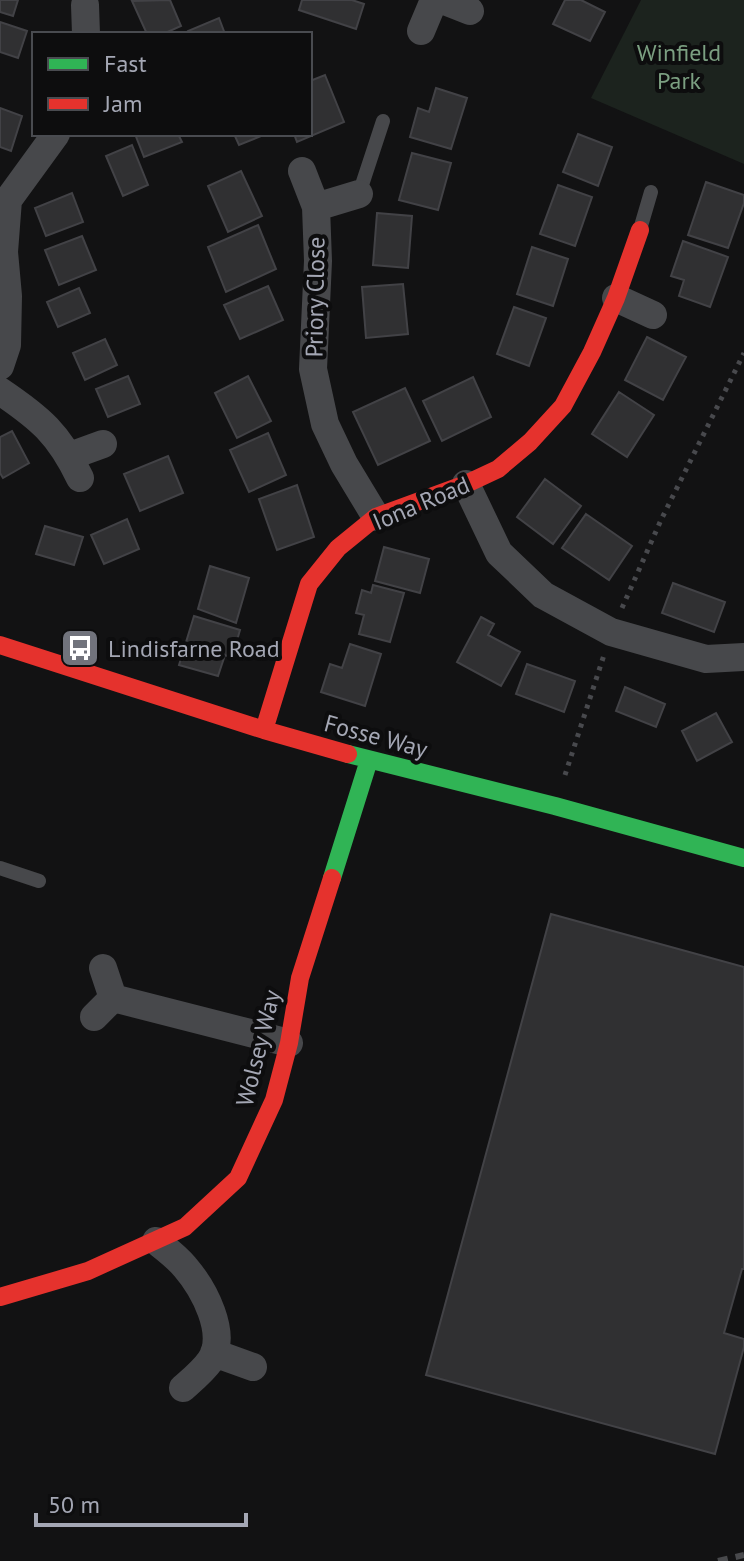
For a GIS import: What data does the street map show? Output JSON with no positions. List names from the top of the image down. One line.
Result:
{"streets":{"street":["Priory Close","Iona Road","Fosse Way","Wolsey Way"]},"crossings":[["Priory Close","Iona Road"],["Iona Road","Fosse Way"],["Fosse Way","Wolsey Way"]],"parks":["Winfield Park"],"places":{"bus stop":["Lindisfarne Road"]},"legend":["Fast","Jam"],"scale_bar":"50 m"}
